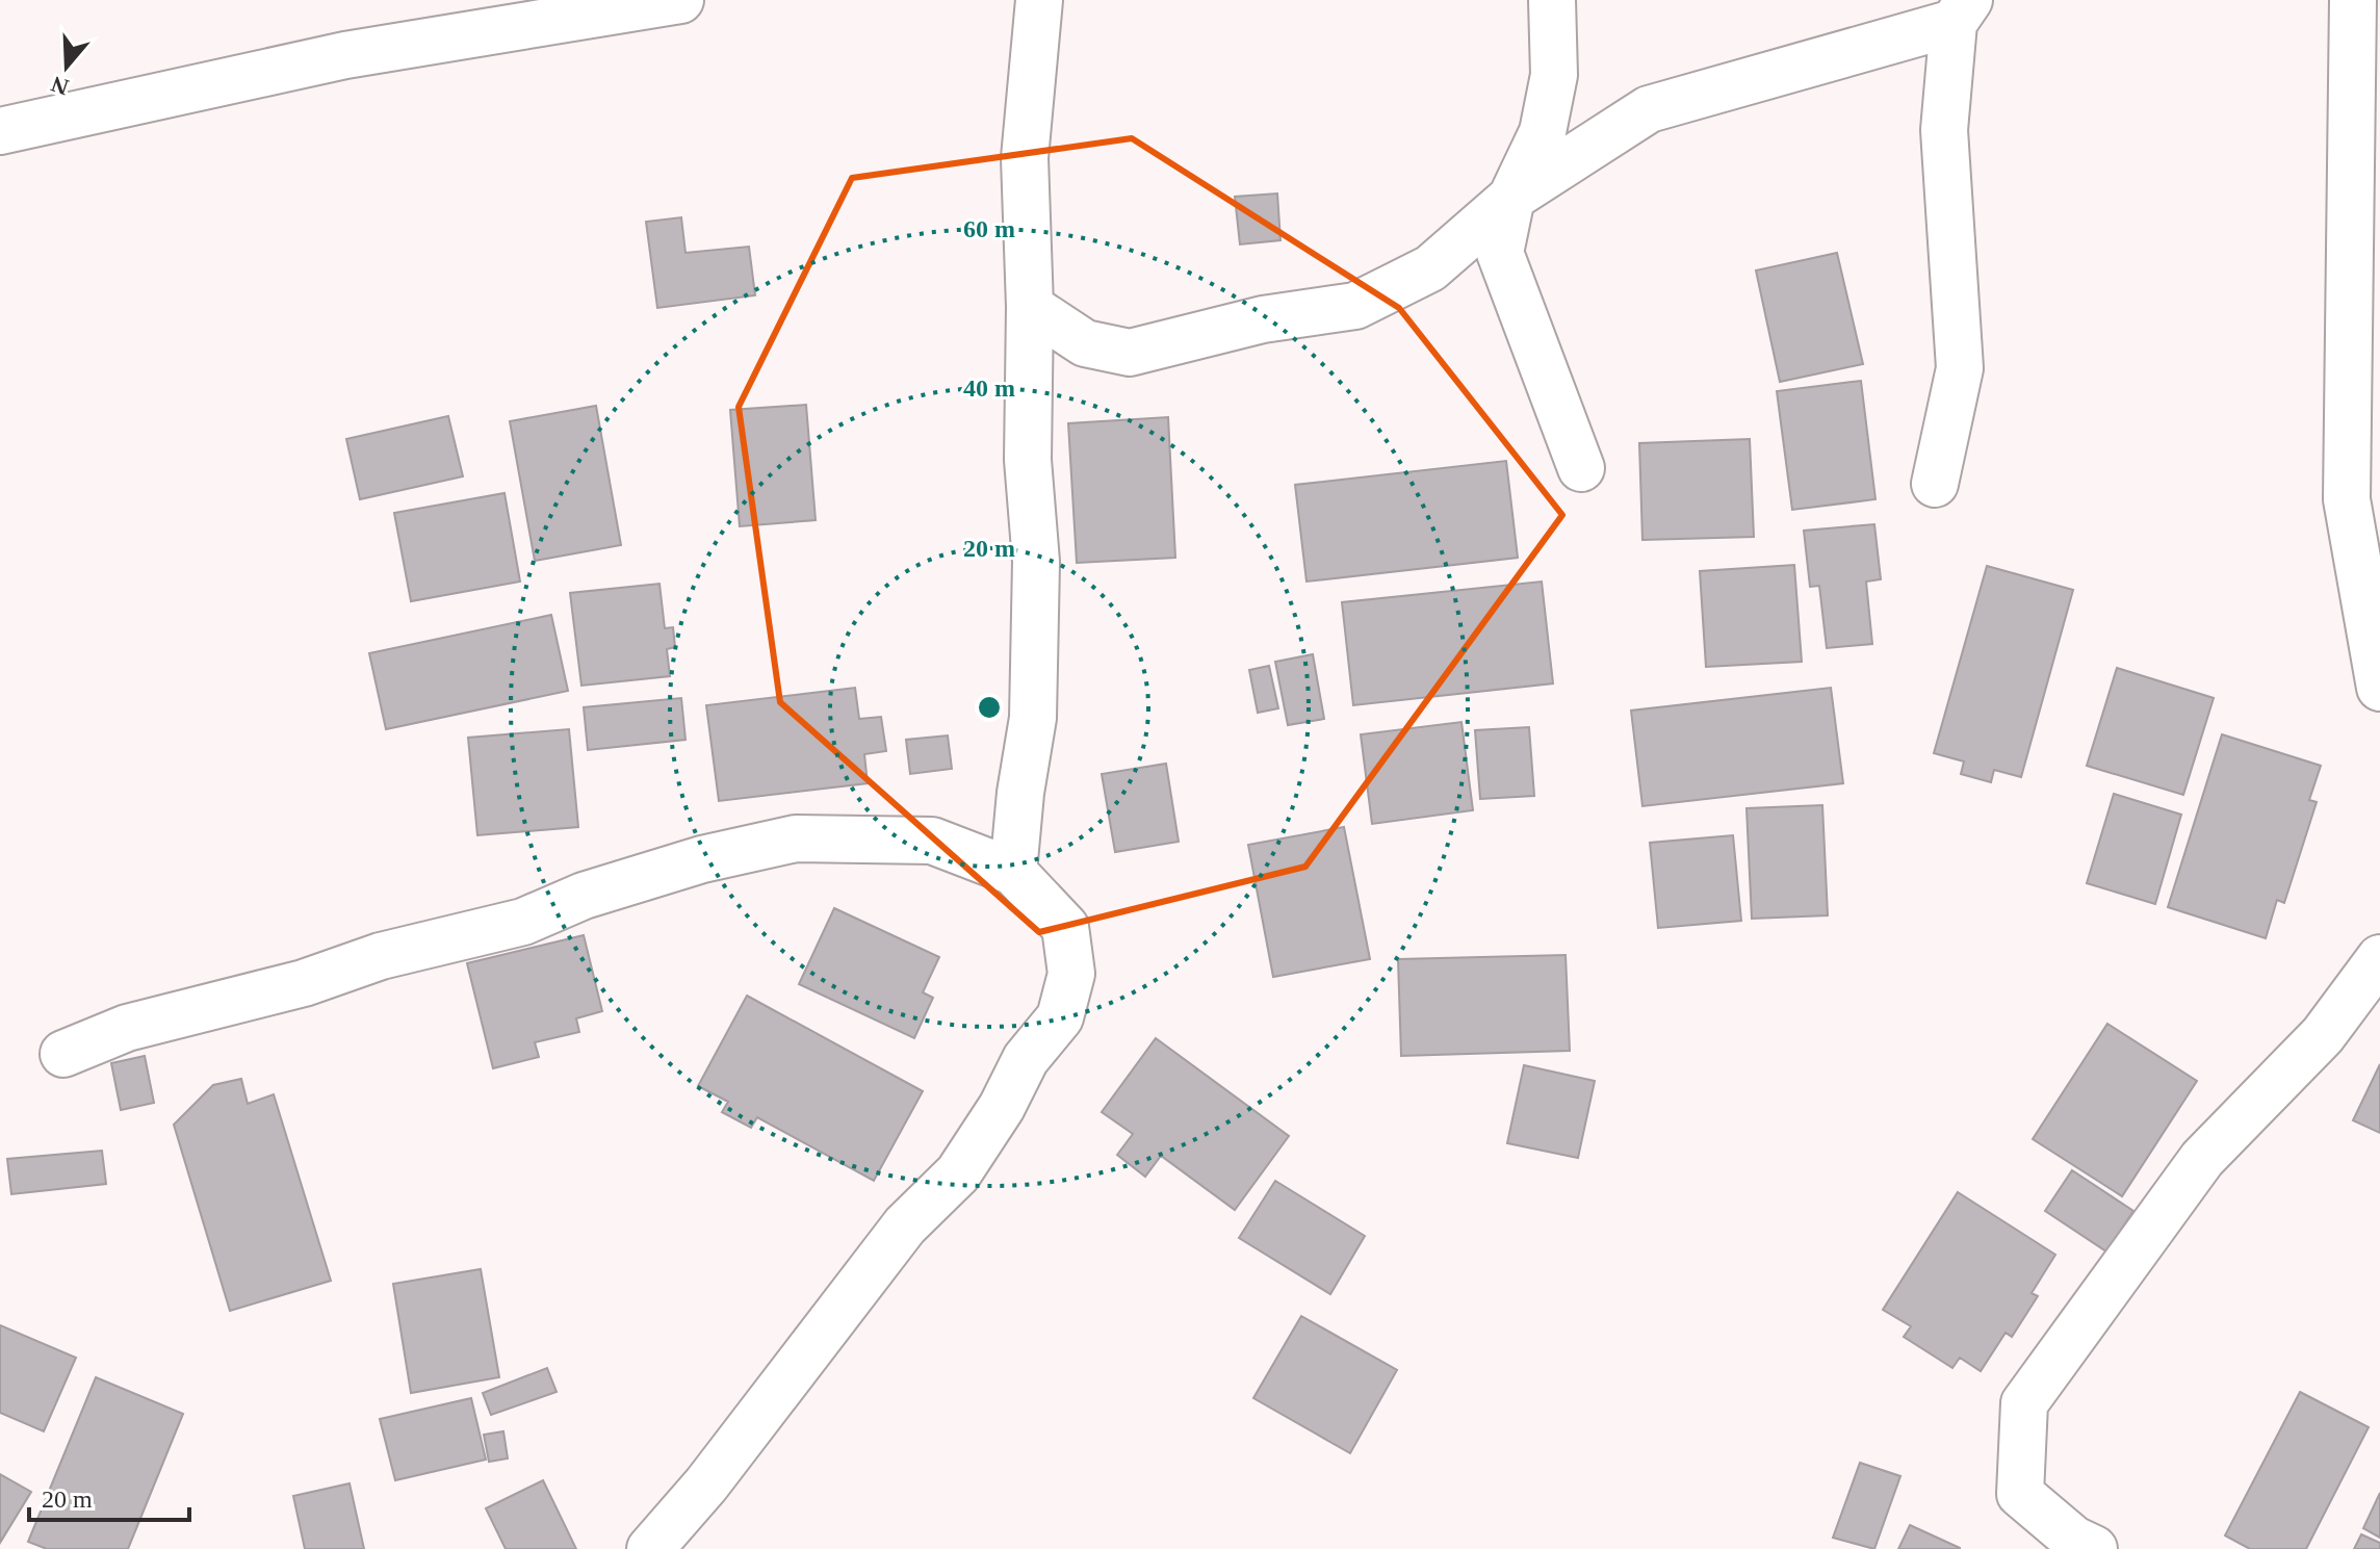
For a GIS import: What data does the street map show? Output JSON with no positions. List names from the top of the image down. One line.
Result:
{"scale_bar":"20 m","north":"bottom","rings":["60 m","40 m","20 m"]}
